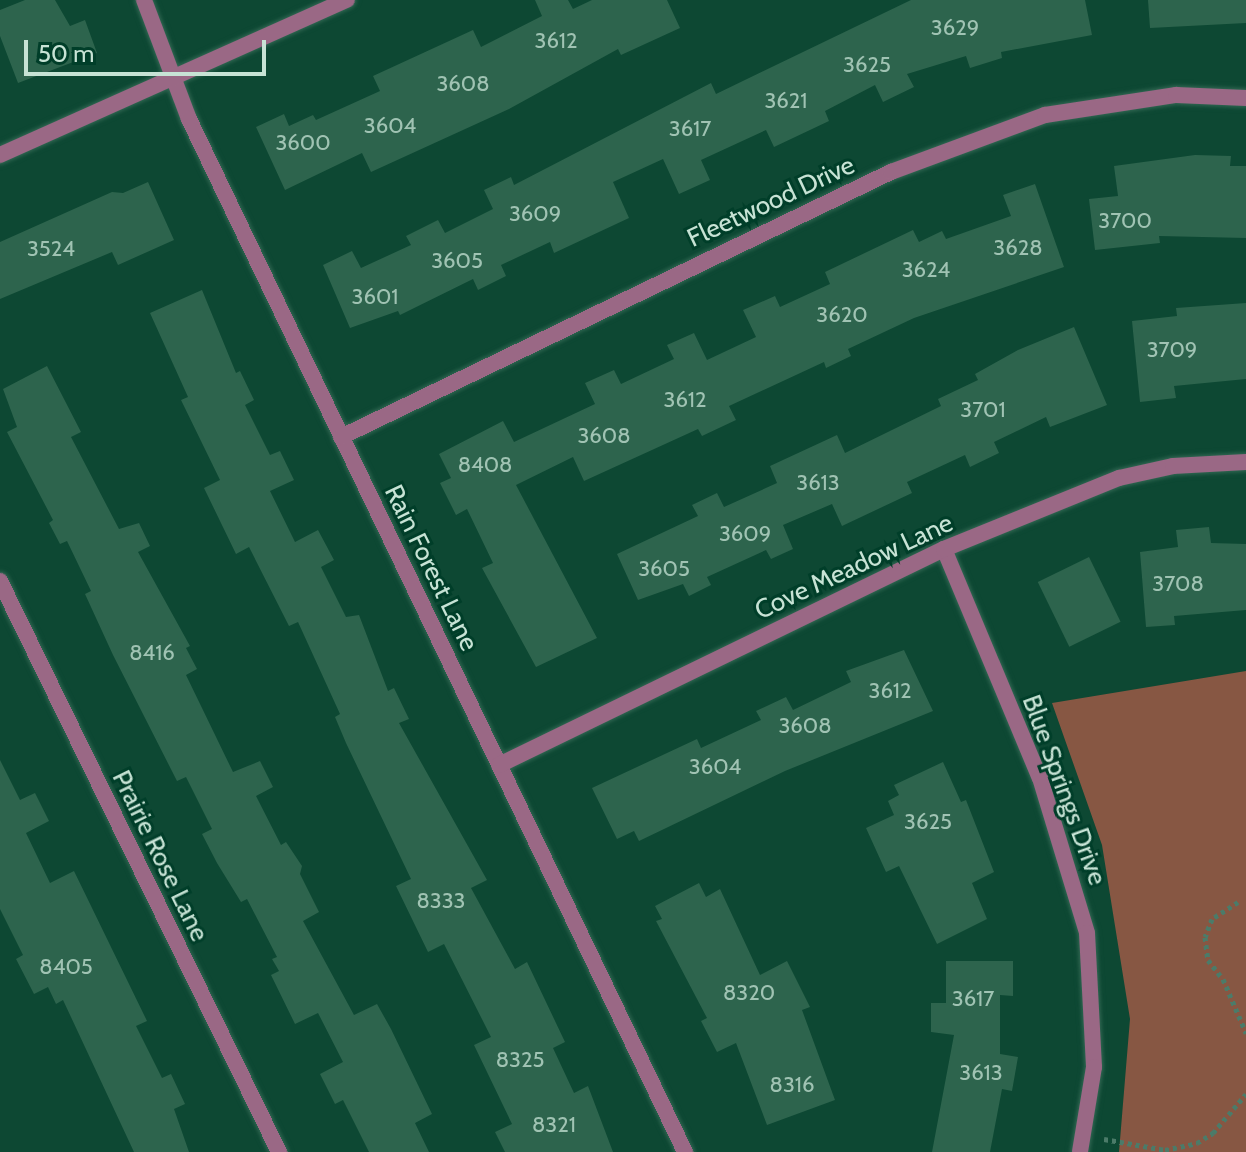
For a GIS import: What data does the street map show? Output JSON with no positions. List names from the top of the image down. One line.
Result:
{"streets":{"street":["Fleetwood Drive","Cove Meadow Lane","Rain Forest Lane","Blue Springs Drive","Prairie Rose Lane"]},"crossings":[["Fleetwood Drive","Rain Forest Lane"],["Cove Meadow Lane","Rain Forest Lane"],["Cove Meadow Lane","Blue Springs Drive"]],"house_numbers":["3629","3612","3625","3608","3621","3604","3617","3600","3609","3700","3628","3524","3605","3624","3601","3620","3709","3612","3701","3608","8408","3613","3609","3605","3708","8416","3612","3608","3604","3625","8333","8405","8320","3617","8325","3613","8316","8321"],"scale_bar":"50 m"}
